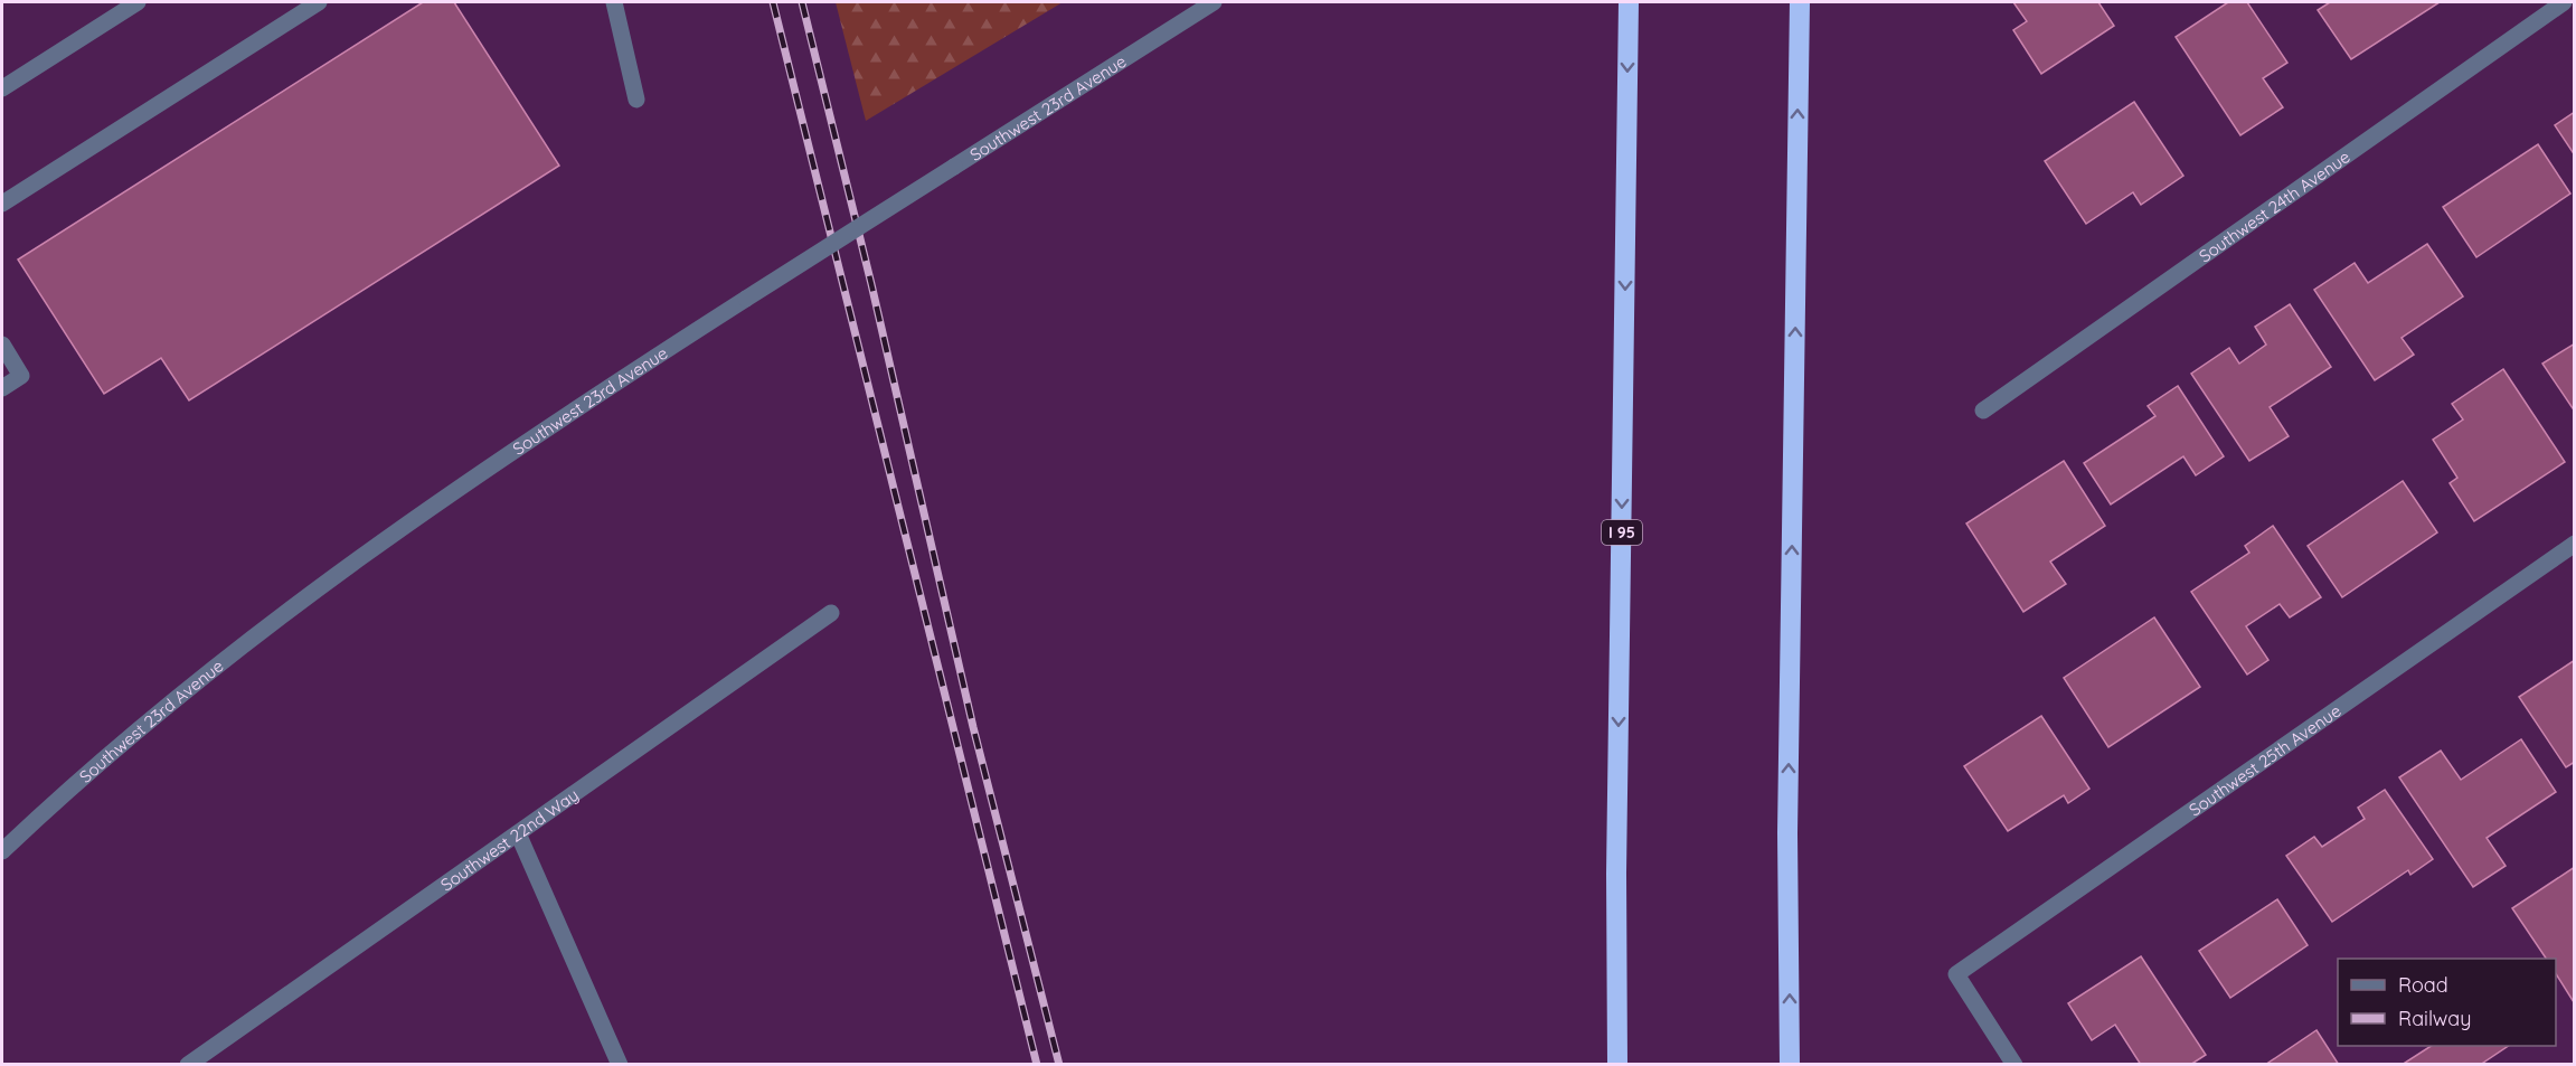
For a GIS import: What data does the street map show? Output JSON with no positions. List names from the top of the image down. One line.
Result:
{"streets":{"highway":["I 95"],"street":["Southwest 23rd Avenue","Southwest 24th Avenue","Southwest 25th Avenue","Southwest 22nd Way"]},"legend":["Road","Railway"]}
